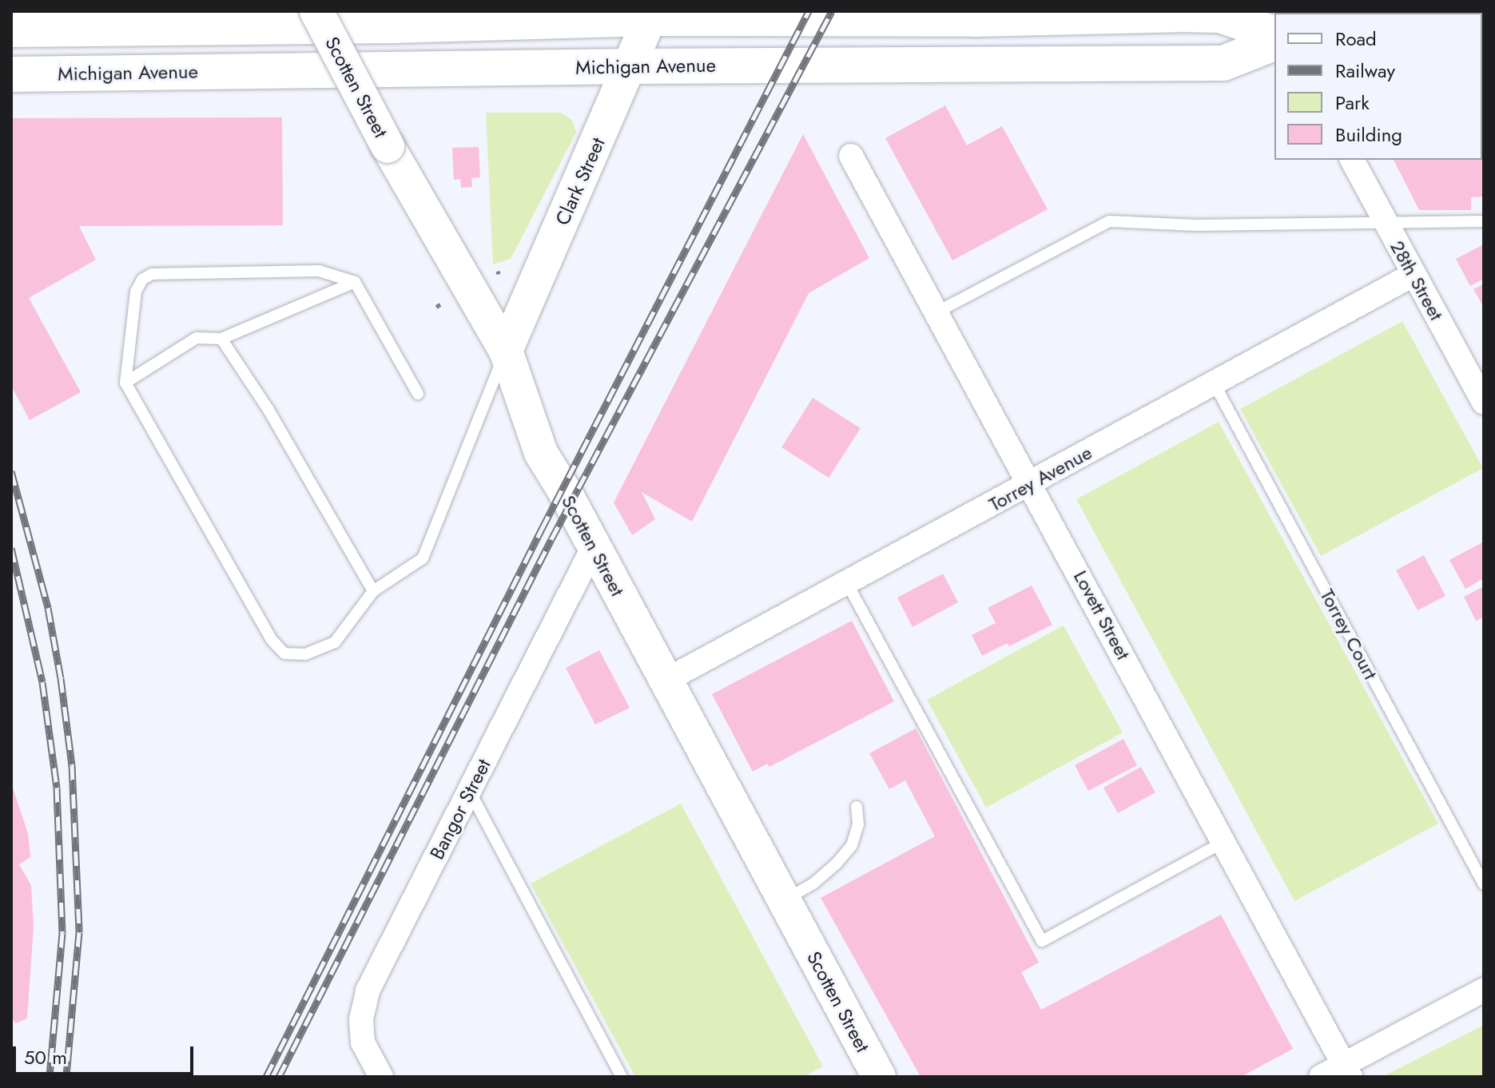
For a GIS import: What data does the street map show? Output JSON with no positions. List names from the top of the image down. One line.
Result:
{"streets":{"main road":["Michigan Avenue"],"street":["Scotten Street","Clark Street","28th Street","Torrey Avenue","Lovett Street","Bangor Street"],"lane":["Torrey Court"]},"crossings":[["Michigan Avenue","Clark Street"],["Scotten Street","Clark Street"],["Scotten Street","Torrey Avenue"],["Scotten Street","Bangor Street"],["28th Street","Torrey Avenue"],["Torrey Avenue","Lovett Street"],["Torrey Avenue","Torrey Court"]],"legend":["Road","Railway","Park","Building"],"scale_bar":"50 m"}
